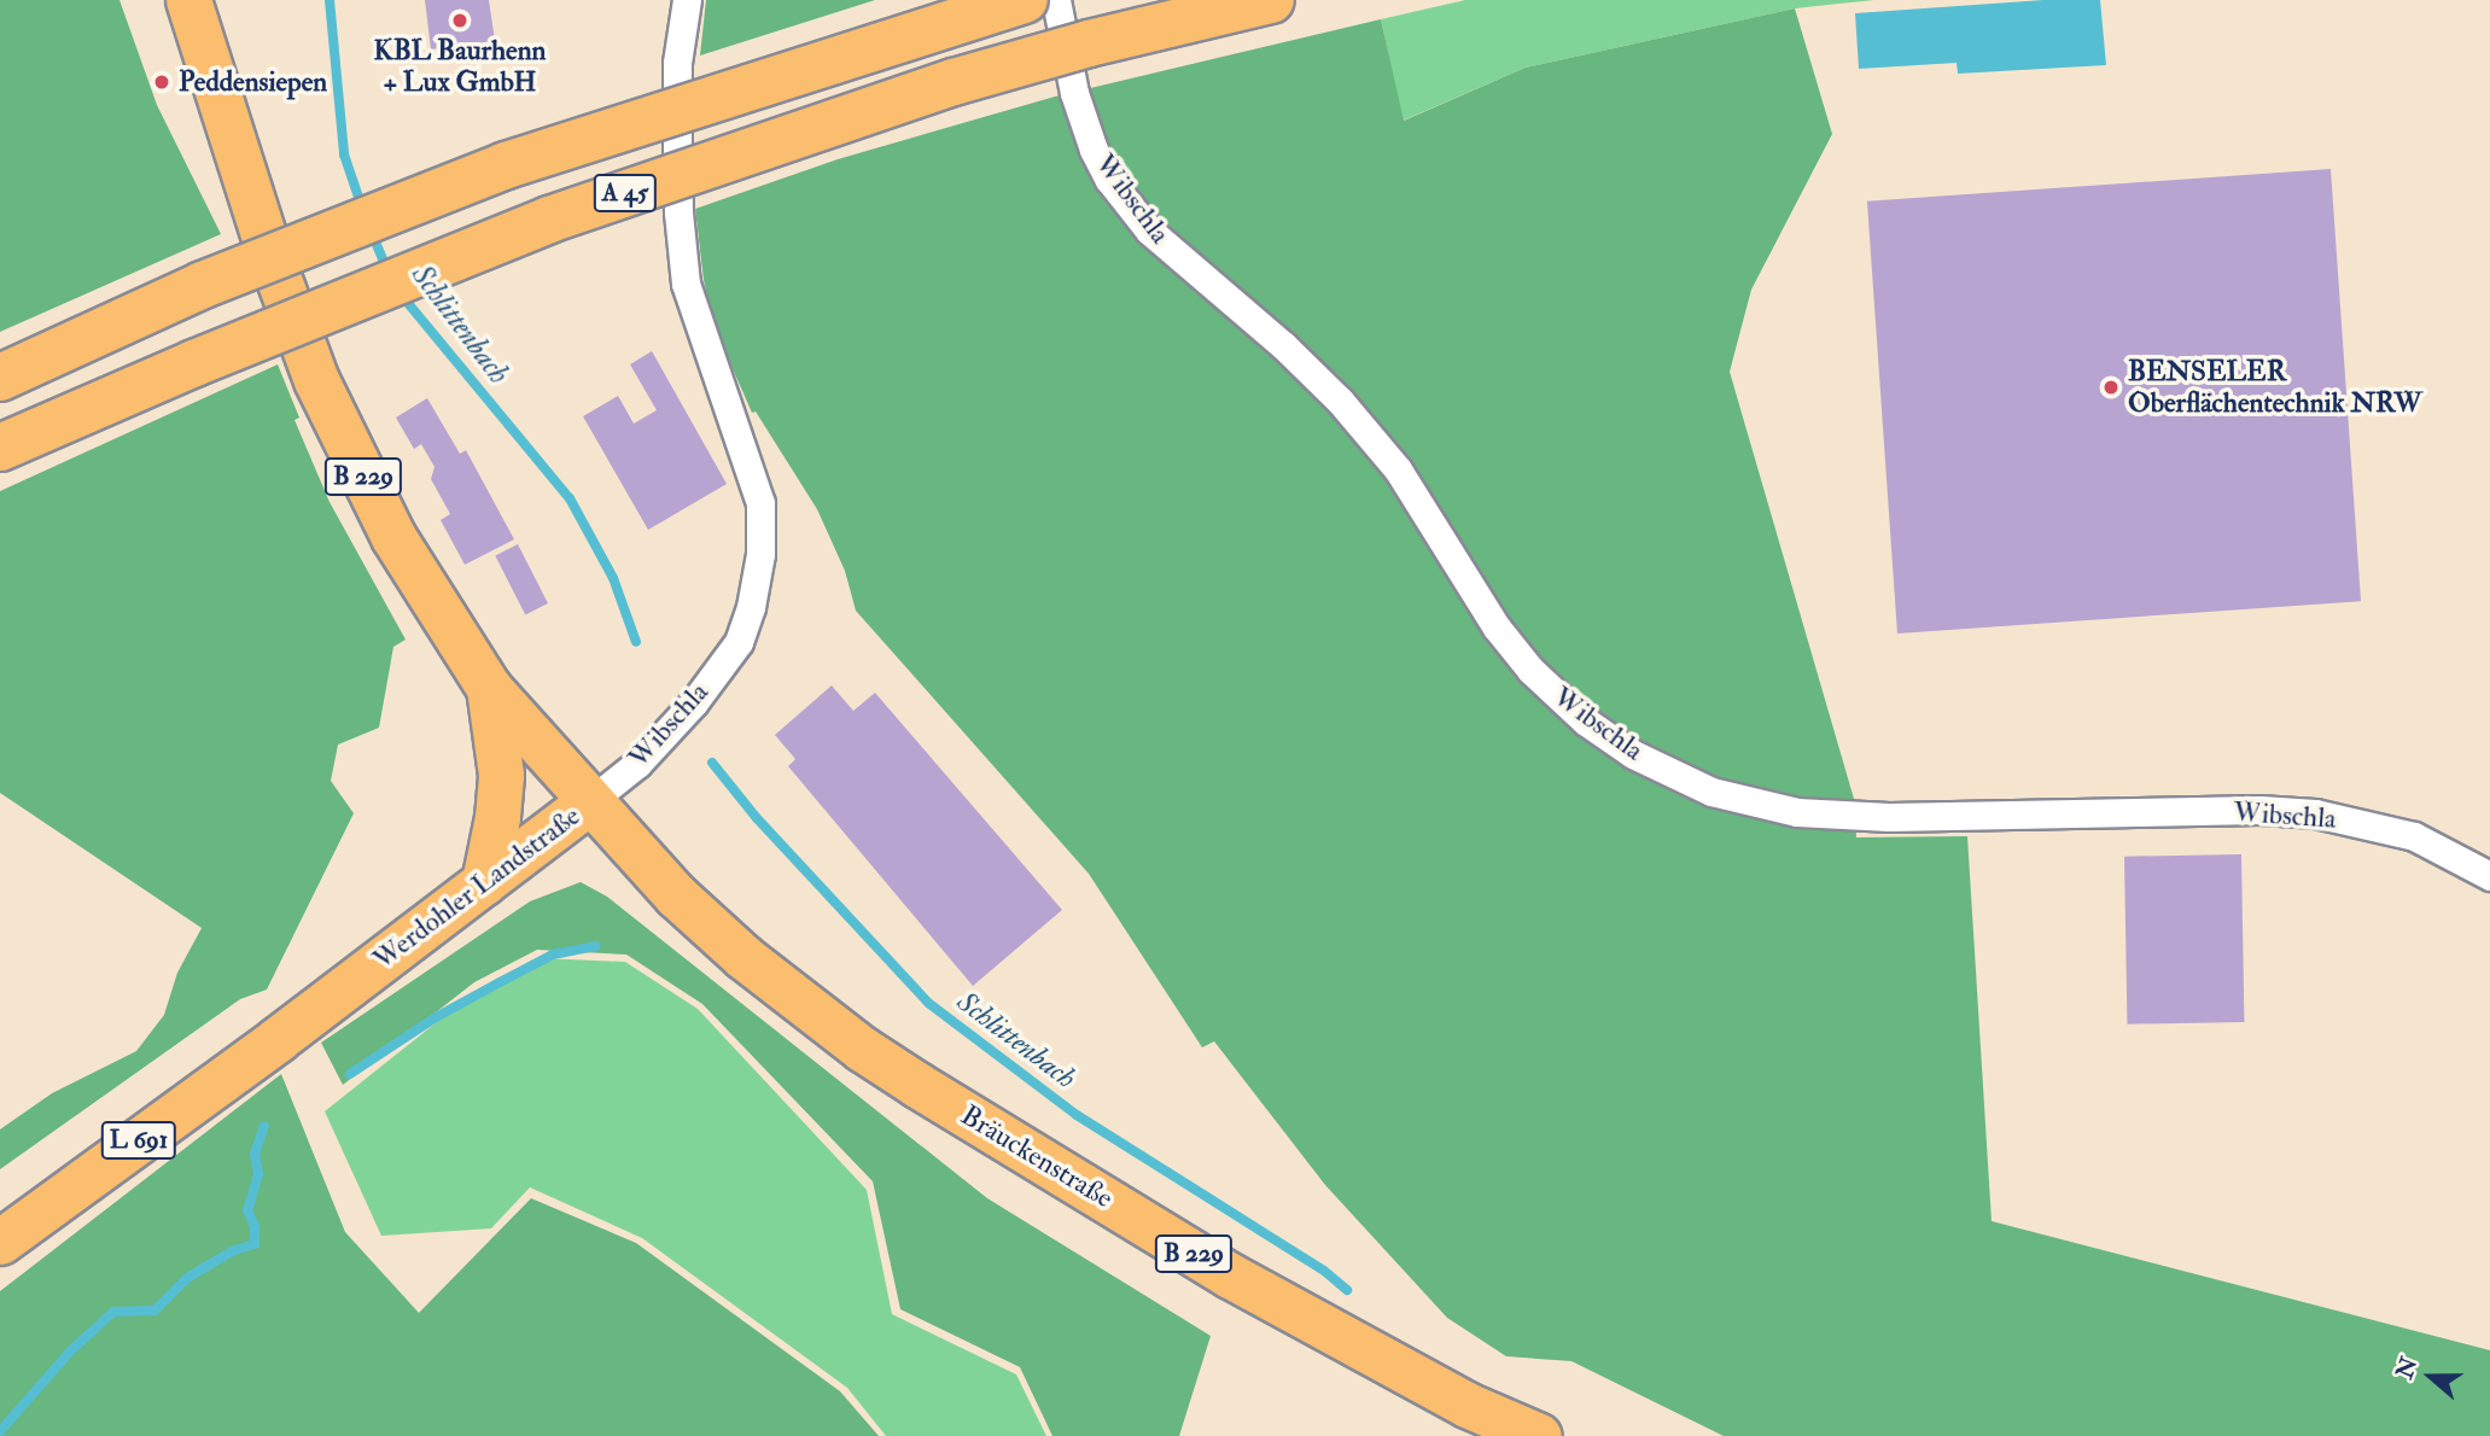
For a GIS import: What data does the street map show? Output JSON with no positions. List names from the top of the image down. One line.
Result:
{"streets":{"highway":["A 45"],"main road":["B 229","Werdohler Landstraße","L 691","Bräuckenstraße"],"street":["Wibschla"]},"crossings":[["Wibschla","Werdohler Landstraße"],["Wibschla","Bräuckenstraße"],["B 229","Werdohler Landstraße"],["Werdohler Landstraße","Bräuckenstraße"]],"water":["Schlittenbach"],"places":["KBL Baurhenn + Lux GmbH","Peddensiepen","BENSELER Oberflächentechnik NRW"],"north":"left"}
